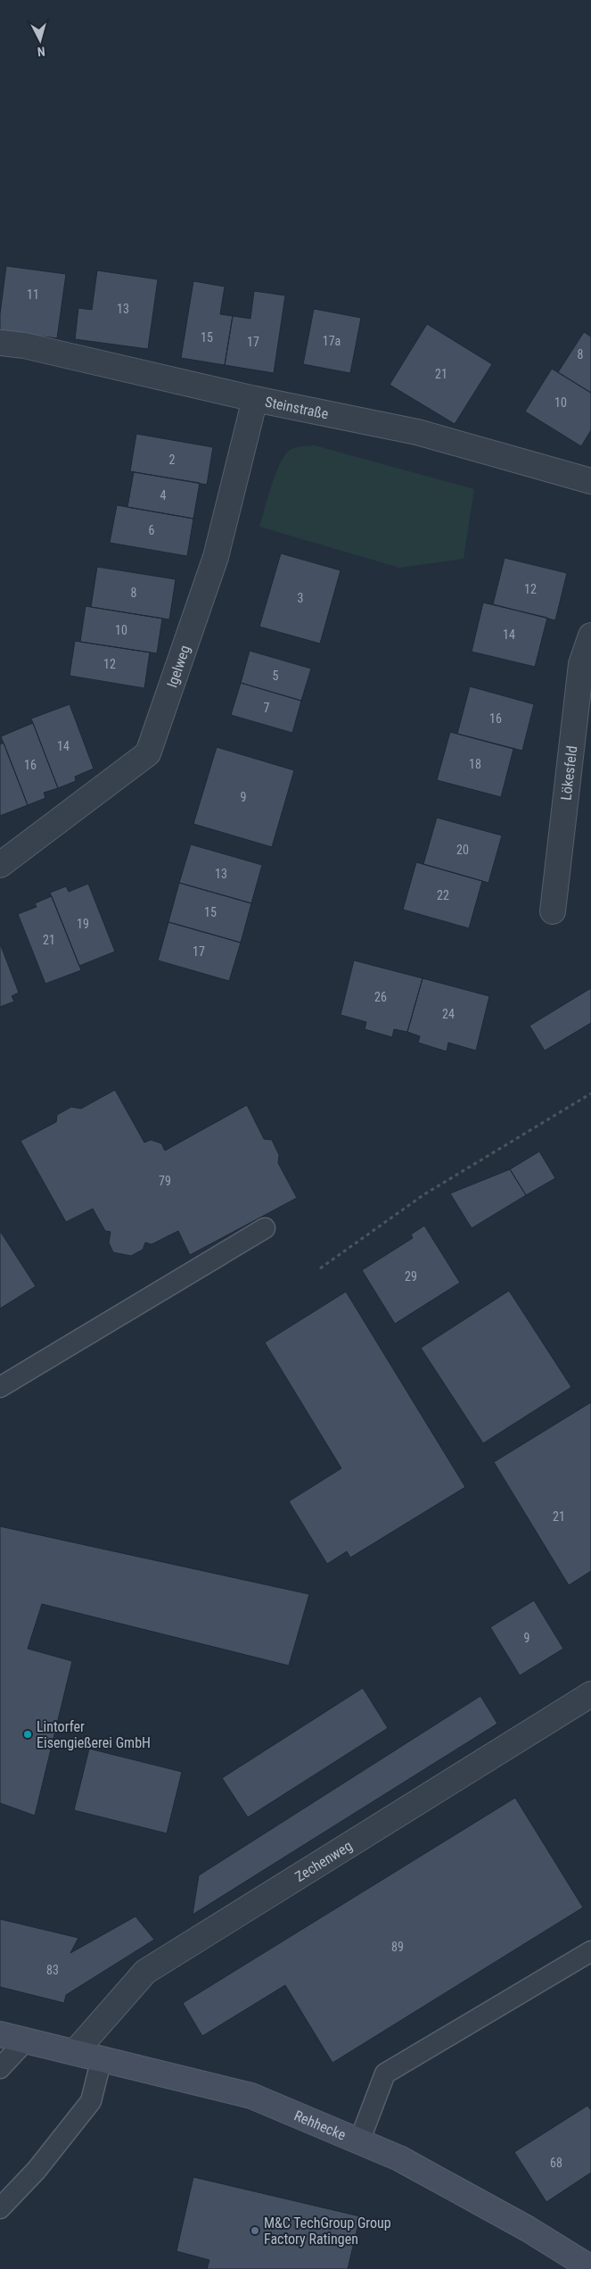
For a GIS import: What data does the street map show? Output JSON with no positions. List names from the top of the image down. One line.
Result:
{"streets":{"street":["Steinstraße","Igelweg","Lökesfeld","Zechenweg","Rehhecke"]},"crossings":[["Steinstraße","Igelweg"],["Zechenweg","Rehhecke"]],"places":["Lintorfer Eisengießerei GmbH","M&C TechGroup Group Factory Ratingen"],"house_numbers":["11","13","15","17a","17","8","21","10","2","4","6","12","8","3","10","14","12","5","7","16","14","18","16","9","20","13","22","15","19","21","17","26","24","79","29","21","9","89","83","68"],"north":"bottom"}
